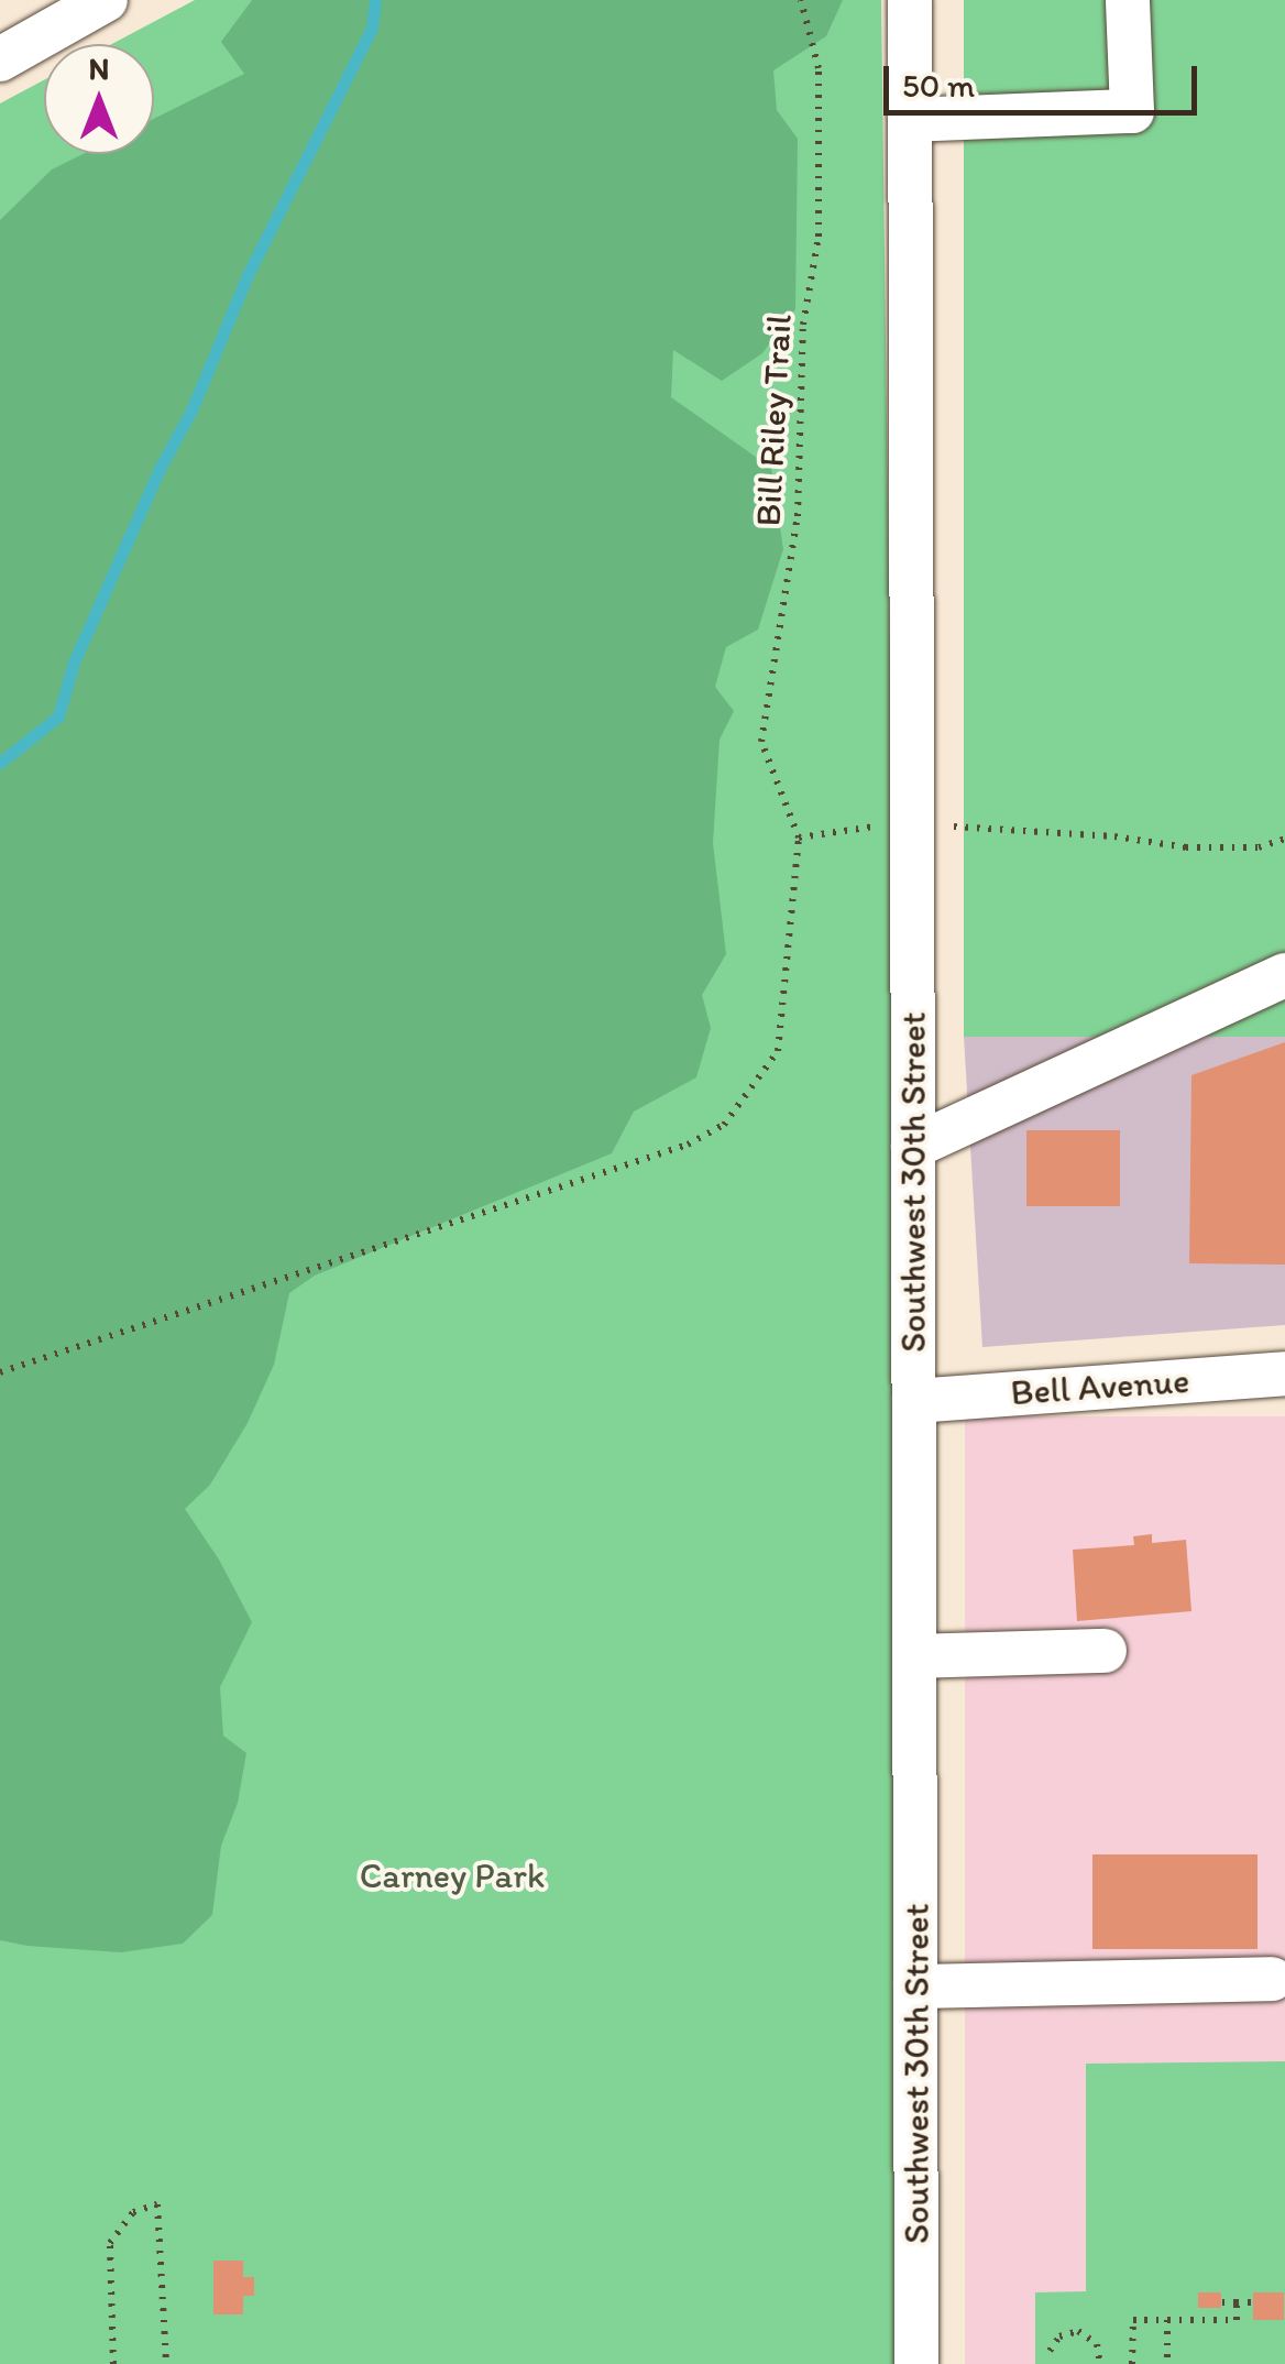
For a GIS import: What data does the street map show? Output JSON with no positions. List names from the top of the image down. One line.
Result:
{"streets":{"street":["Southwest 30th Street","Bell Avenue"],"path":["Bill Riley Trail"]},"crossings":[["Southwest 30th Street","Bell Avenue"]],"parks":["Carney Park"],"scale_bar":"50 m","north":"top"}
